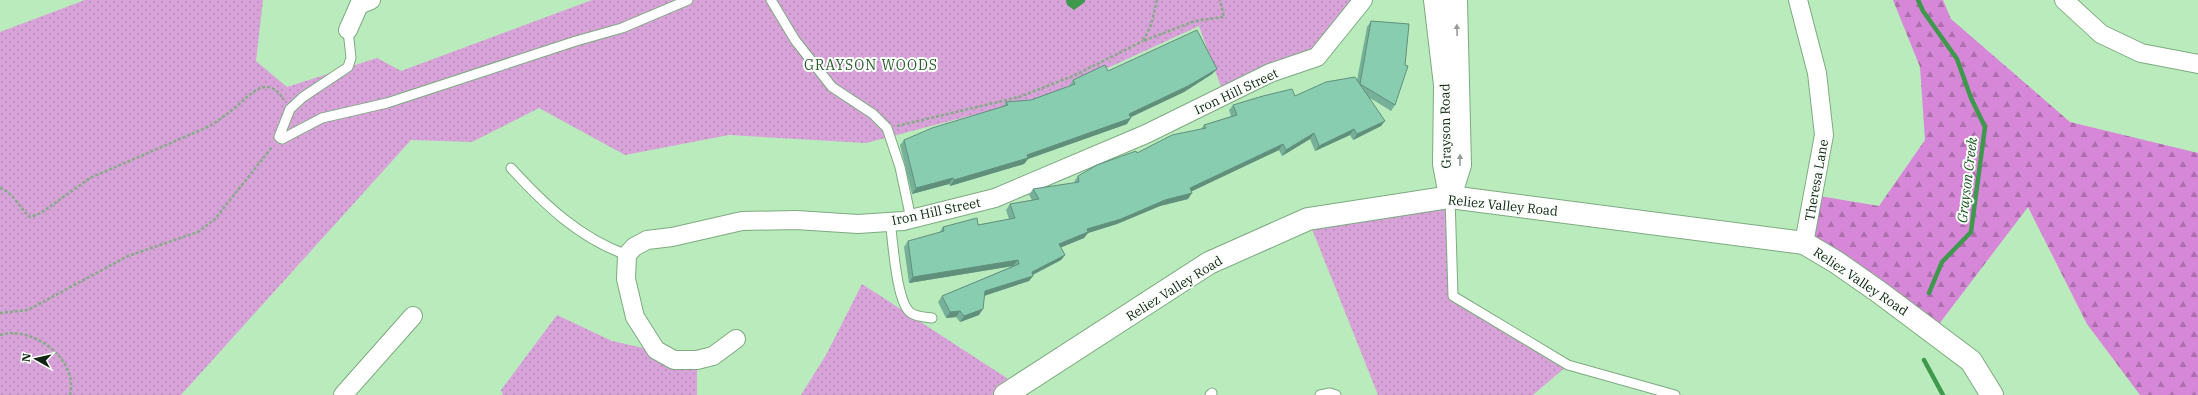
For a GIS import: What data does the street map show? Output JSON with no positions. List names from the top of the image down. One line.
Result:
{"streets":{"main road":["Grayson Road","Reliez Valley Road"],"street":["Iron Hill Street","Theresa Lane"]},"crossings":[["Grayson Road","Reliez Valley Road"],["Theresa Lane","Reliez Valley Road"]],"districts":["GRAYSON WOODS"],"water":["Grayson Creek"],"north":"left"}
